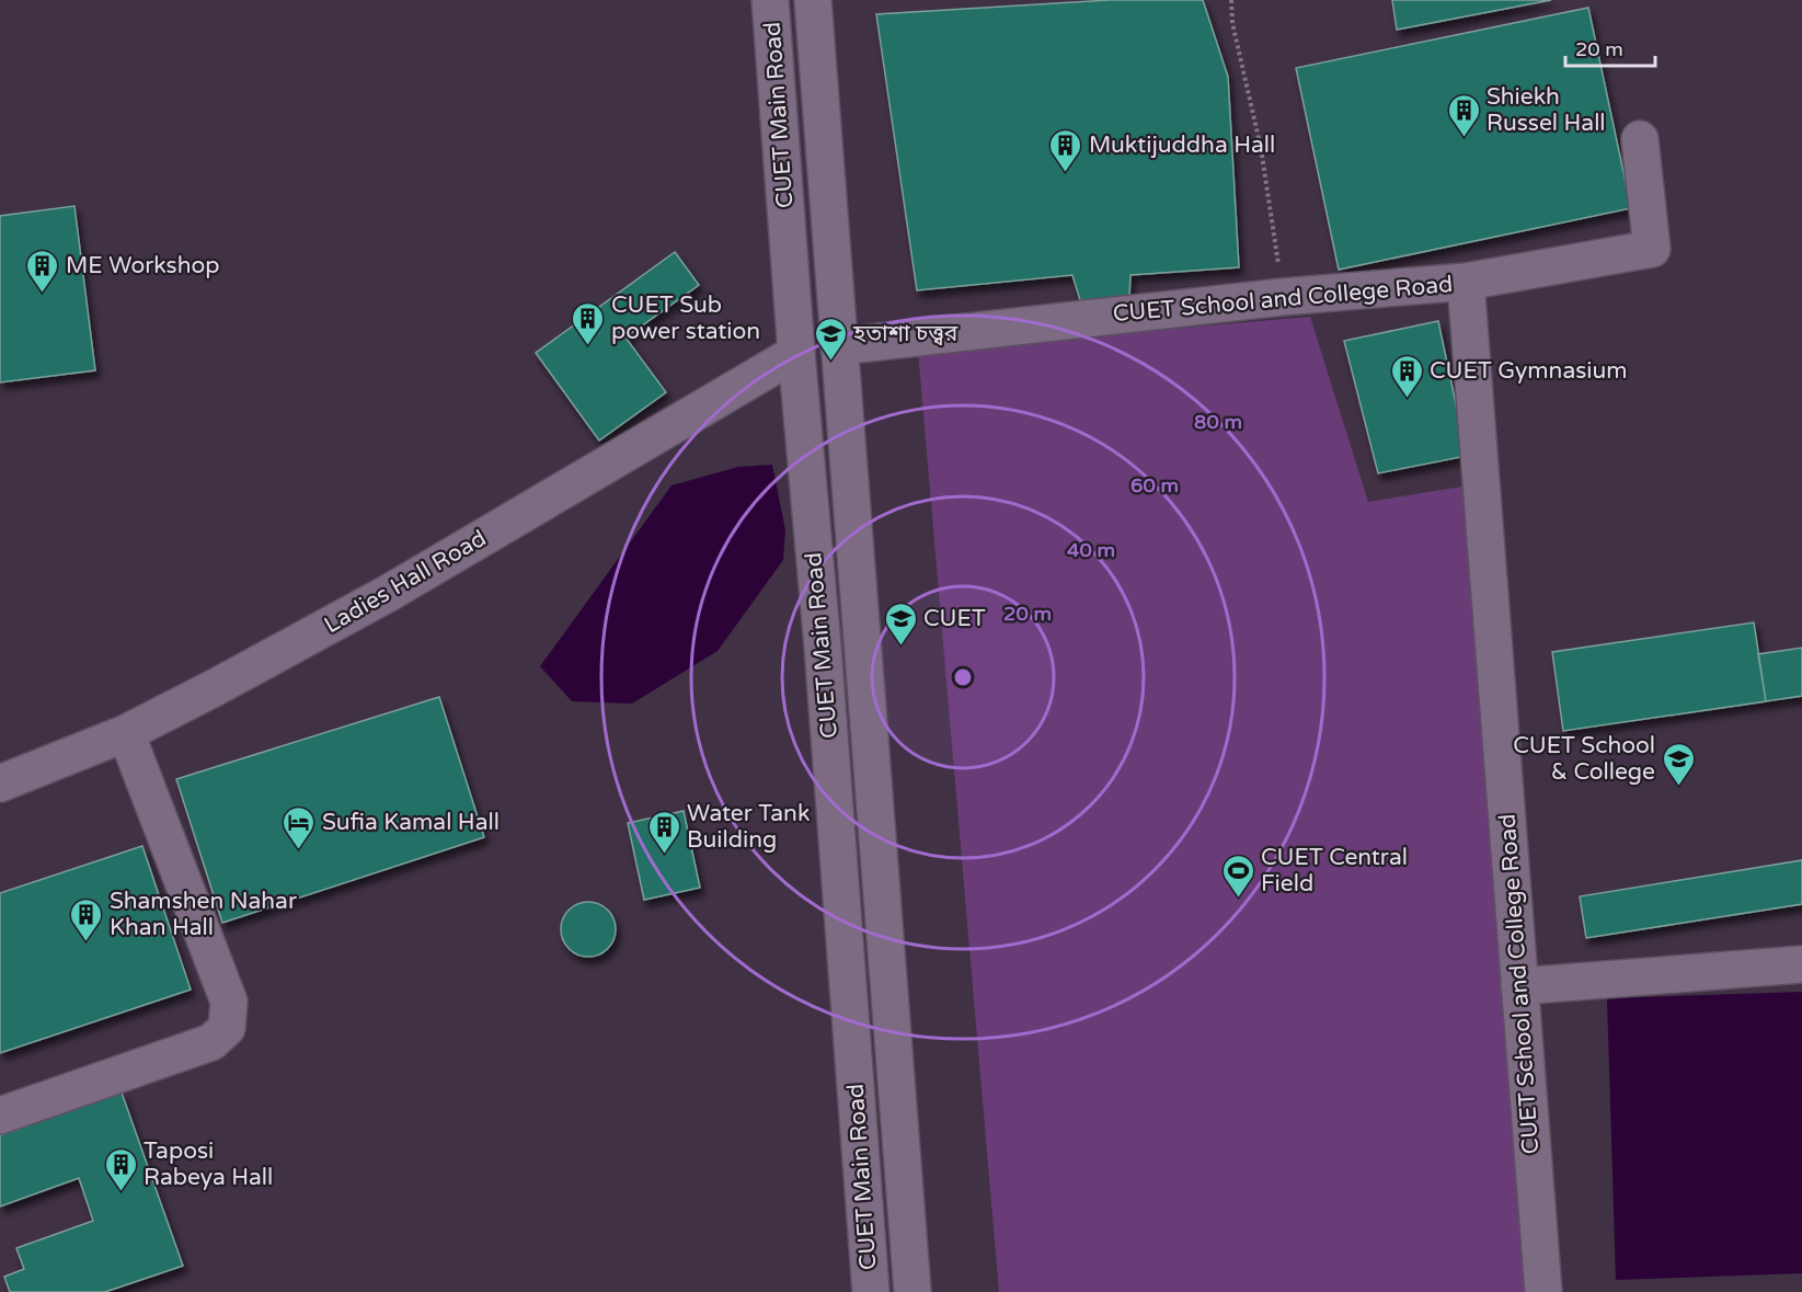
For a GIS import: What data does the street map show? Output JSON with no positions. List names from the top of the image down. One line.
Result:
{"streets":{"street":["CUET Main Road","CUET School and College Road","Ladies Hall Road"]},"crossings":[["CUET Main Road","CUET School and College Road"],["CUET Main Road","Ladies Hall Road"]],"places":{"building":["Shiekh Russel Hall","Muktijuddha Hall","ME Workshop","CUET Sub power station","CUET Gymnasium","Water Tank Building","Shamshen Nahar Khan Hall","Taposi Rabeya Hall"],"school or university":["হতাশা চত্ত্বর","CUET","CUET School & College"],"hotel":["Sufia Kamal Hall"],"sports":["CUET Central Field"]},"scale_bar":"20 m","rings":["80 m","60 m","40 m","20 m"]}
